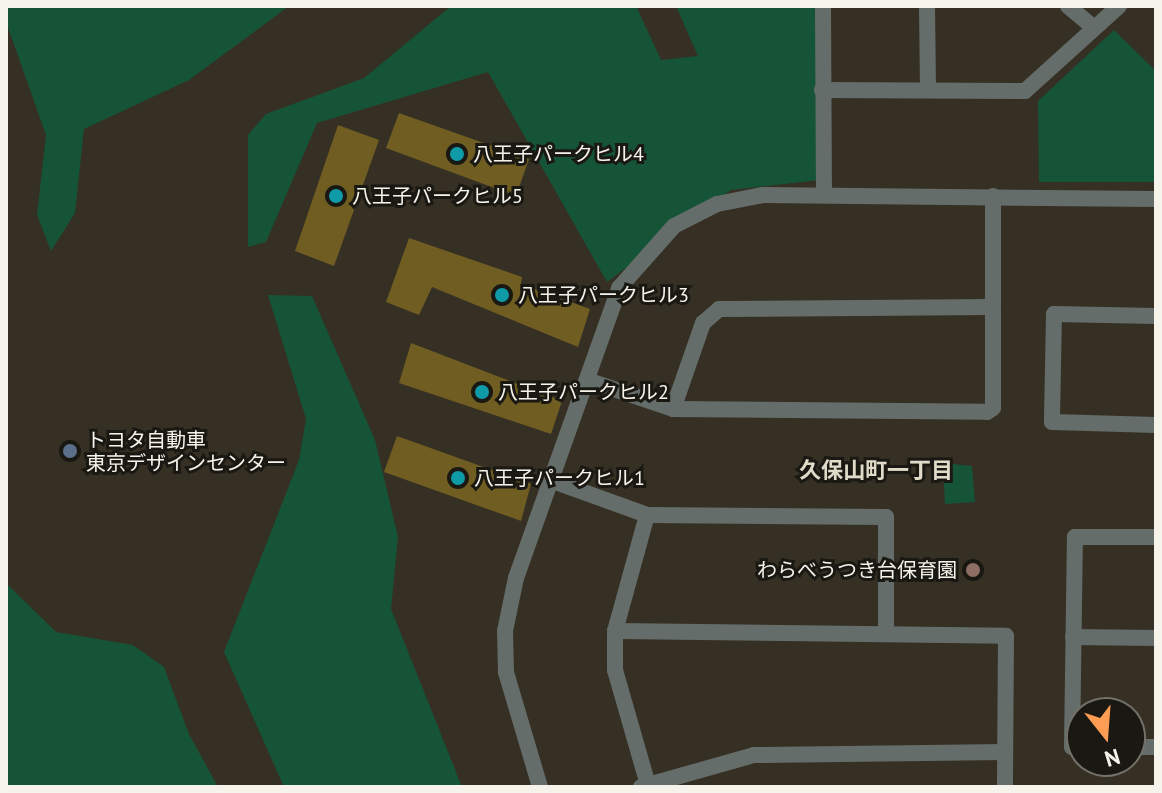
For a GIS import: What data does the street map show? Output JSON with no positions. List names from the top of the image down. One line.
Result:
{"districts":["久保山町一丁目"],"places":["八王子パークヒル4","八王子パークヒル5","八王子パークヒル3","八王子パークヒル2","トヨタ自動車 東京デザインセンター","八王子パークヒル1","わらべうつき台保育園"],"north":"bottom"}
